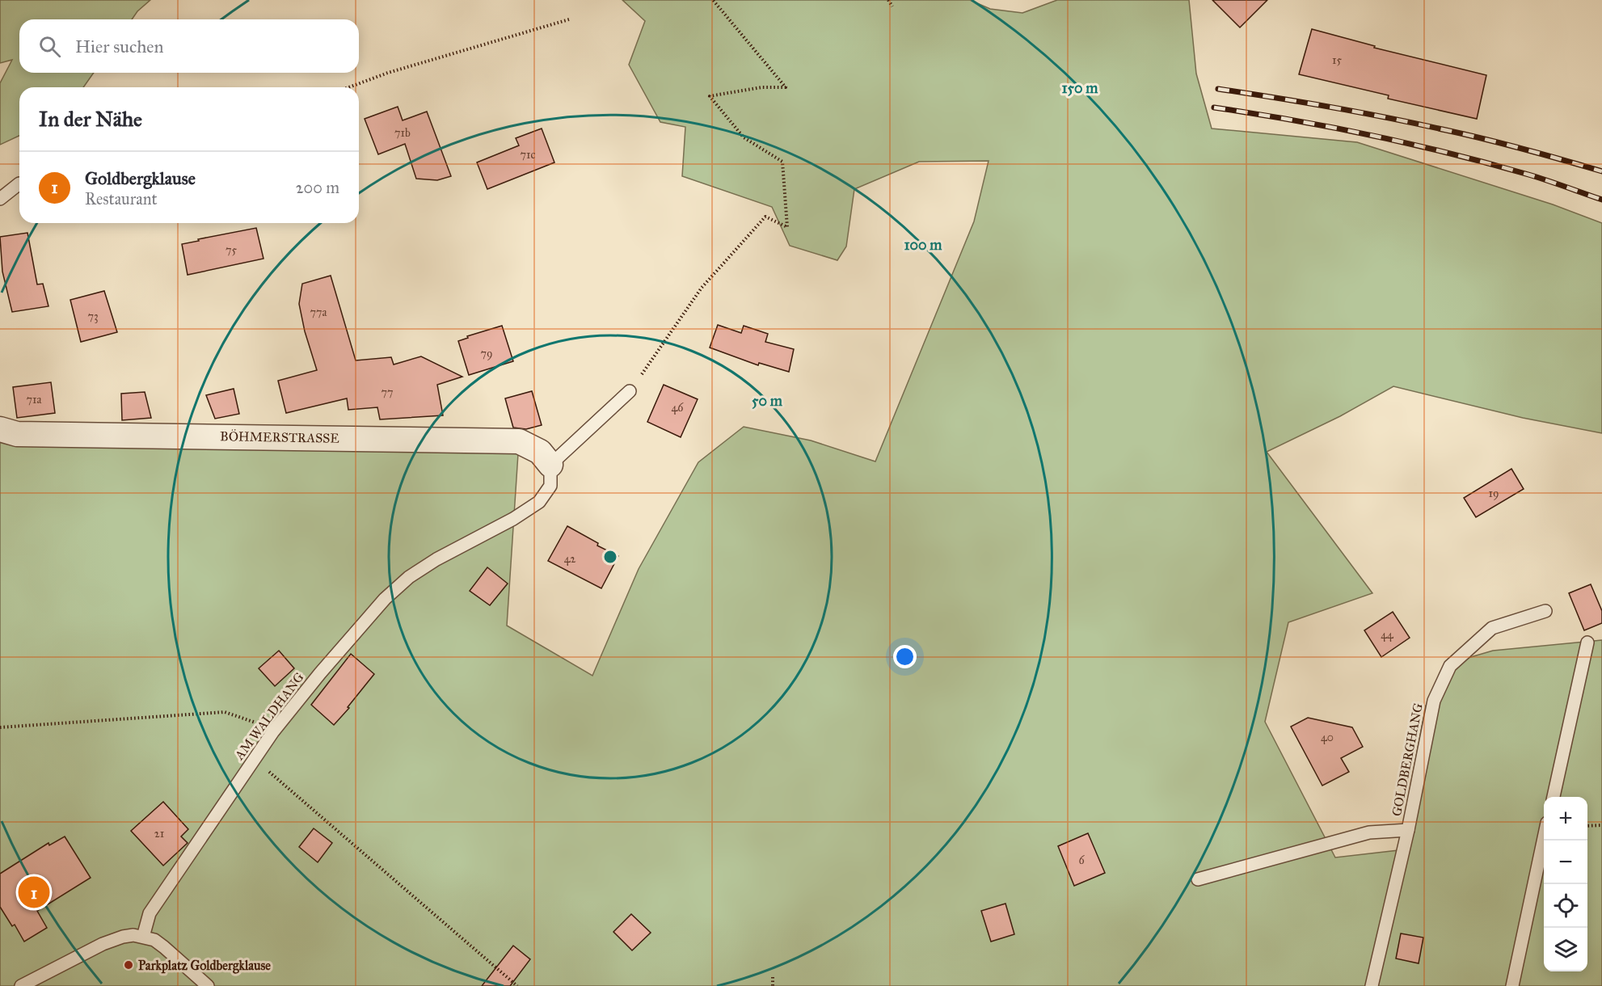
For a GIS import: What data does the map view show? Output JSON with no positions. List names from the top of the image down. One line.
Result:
{"streets":{"street":["BÖHMERSTRASSE"],"lane":["AM WALDHANG","GOLDBERGHANG"]},"crossings":[["BÖHMERSTRASSE","AM WALDHANG"]],"places":["Parkplatz Goldbergklause"],"house_numbers":["15","71b","71c","75","77a","73","79","77","71a","46","19","42","44","40","21","6"],"page":{"search":"Hier suchen","heading":"In der Nähe","list":[{"mark":"1","name":"Goldbergklause","note":"Restaurant","value":"200 m"}],"map_buttons":["+","−"],"pins":"1"},"rings":["150 m","100 m","50 m"]}
